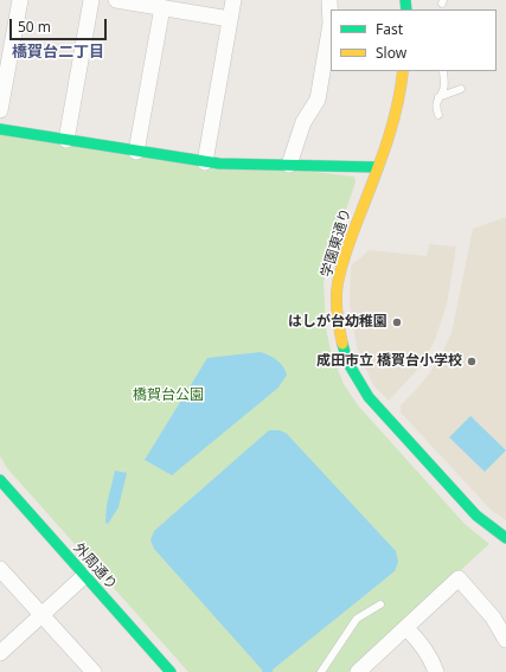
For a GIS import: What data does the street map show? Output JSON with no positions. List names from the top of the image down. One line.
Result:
{"streets":{"street":["学園東通り","外周通り"]},"districts":["橋賀台二丁目"],"parks":["橋賀台公園"],"places":["はしが台幼稚園","成田市立 橋賀台小学校"],"legend":["Fast","Slow"],"scale_bar":"50 m"}
